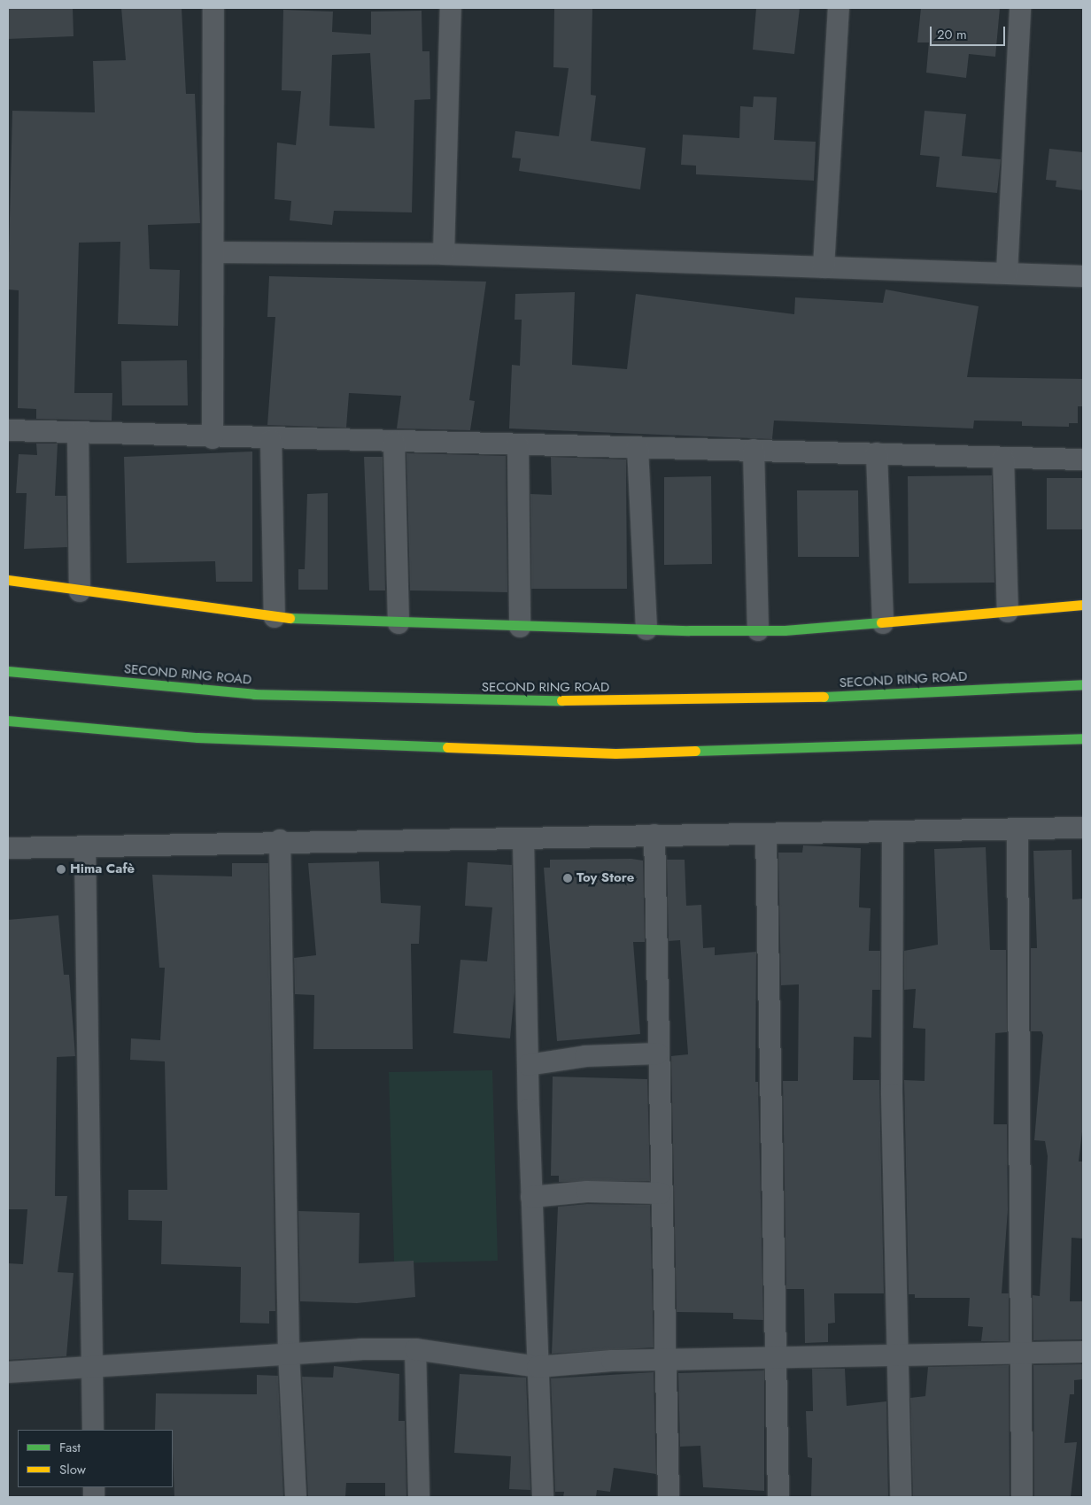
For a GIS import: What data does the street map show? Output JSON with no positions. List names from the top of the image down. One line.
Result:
{"streets":{"main road":["SECOND RING ROAD"]},"places":["Hima Cafè","Toy Store"],"legend":["Fast","Slow"],"scale_bar":"20 m"}
